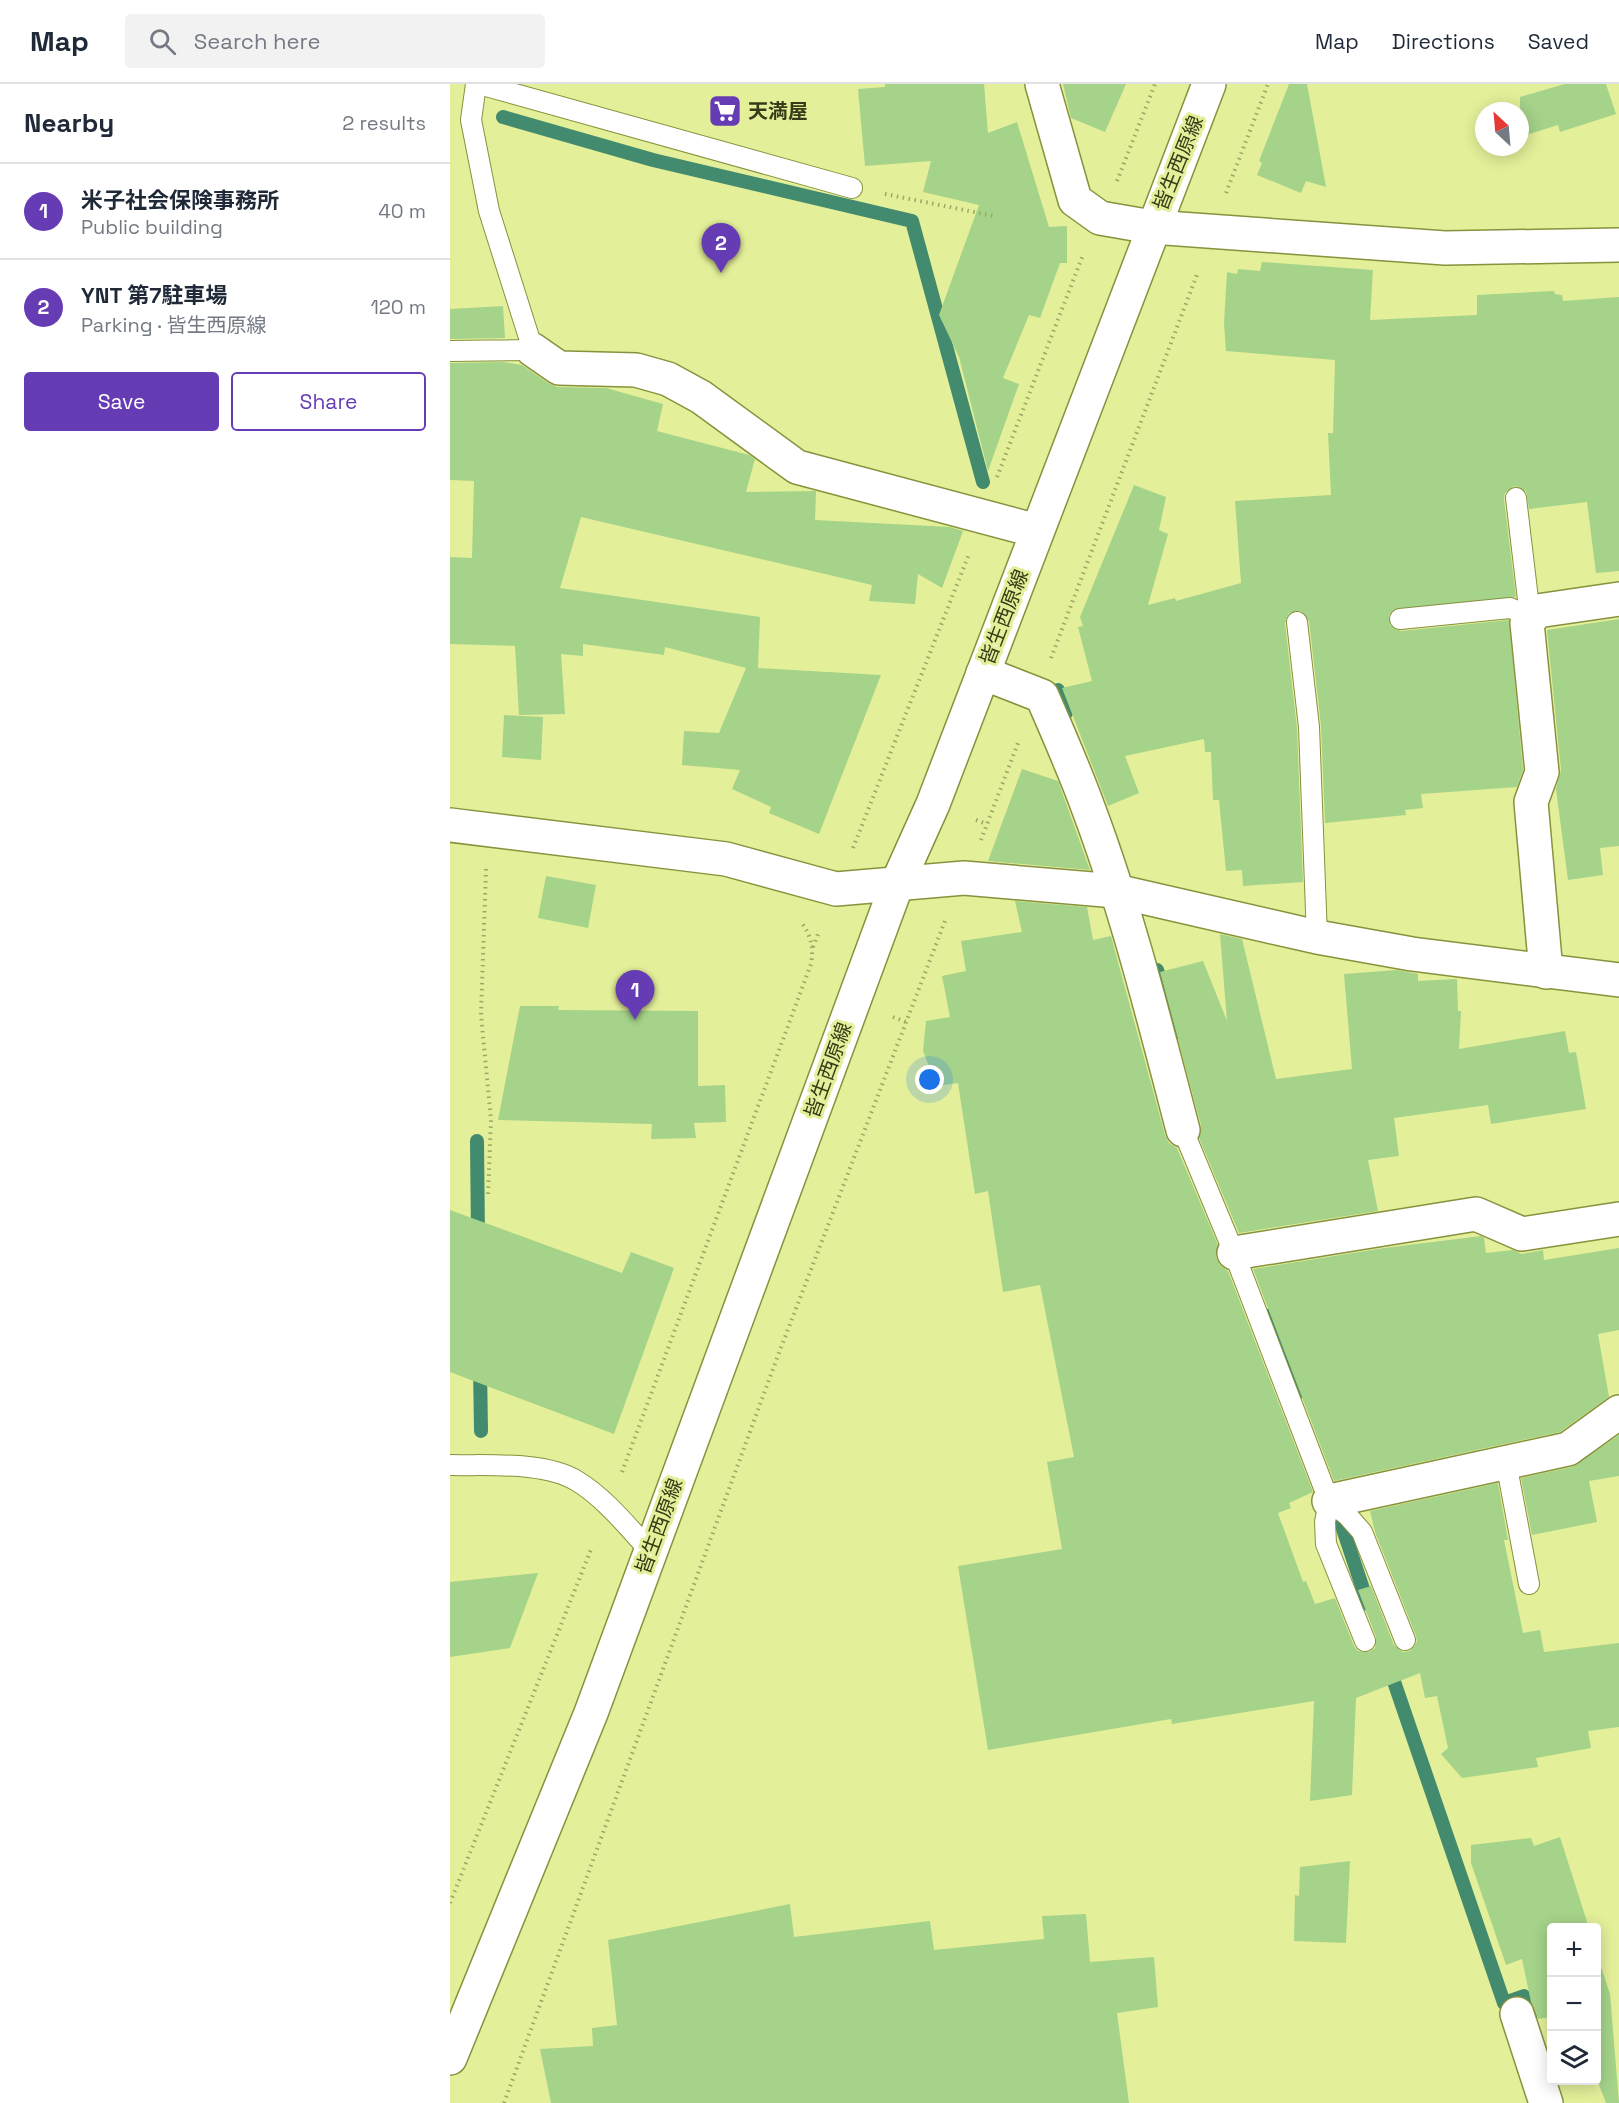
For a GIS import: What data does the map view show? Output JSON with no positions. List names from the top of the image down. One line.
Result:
{"streets":{"street":["皆生西原線"]},"places":{"supermarket":["天満屋"]},"north":"top left","page":{"header":"Map","search":"Search here","nav":["Map","Directions","Saved"],"heading":["Nearby","2 results"],"list":[{"mark":"1","name":"米子社会保険事務所","note":"Public building","value":"40 m"},{"mark":"2","name":"YNT 第7駐車場","note":"Parking · 皆生西原線","value":"120 m"}],"pins":["2","1"],"buttons":["Save","Share"],"map_buttons":["+","−"]}}
